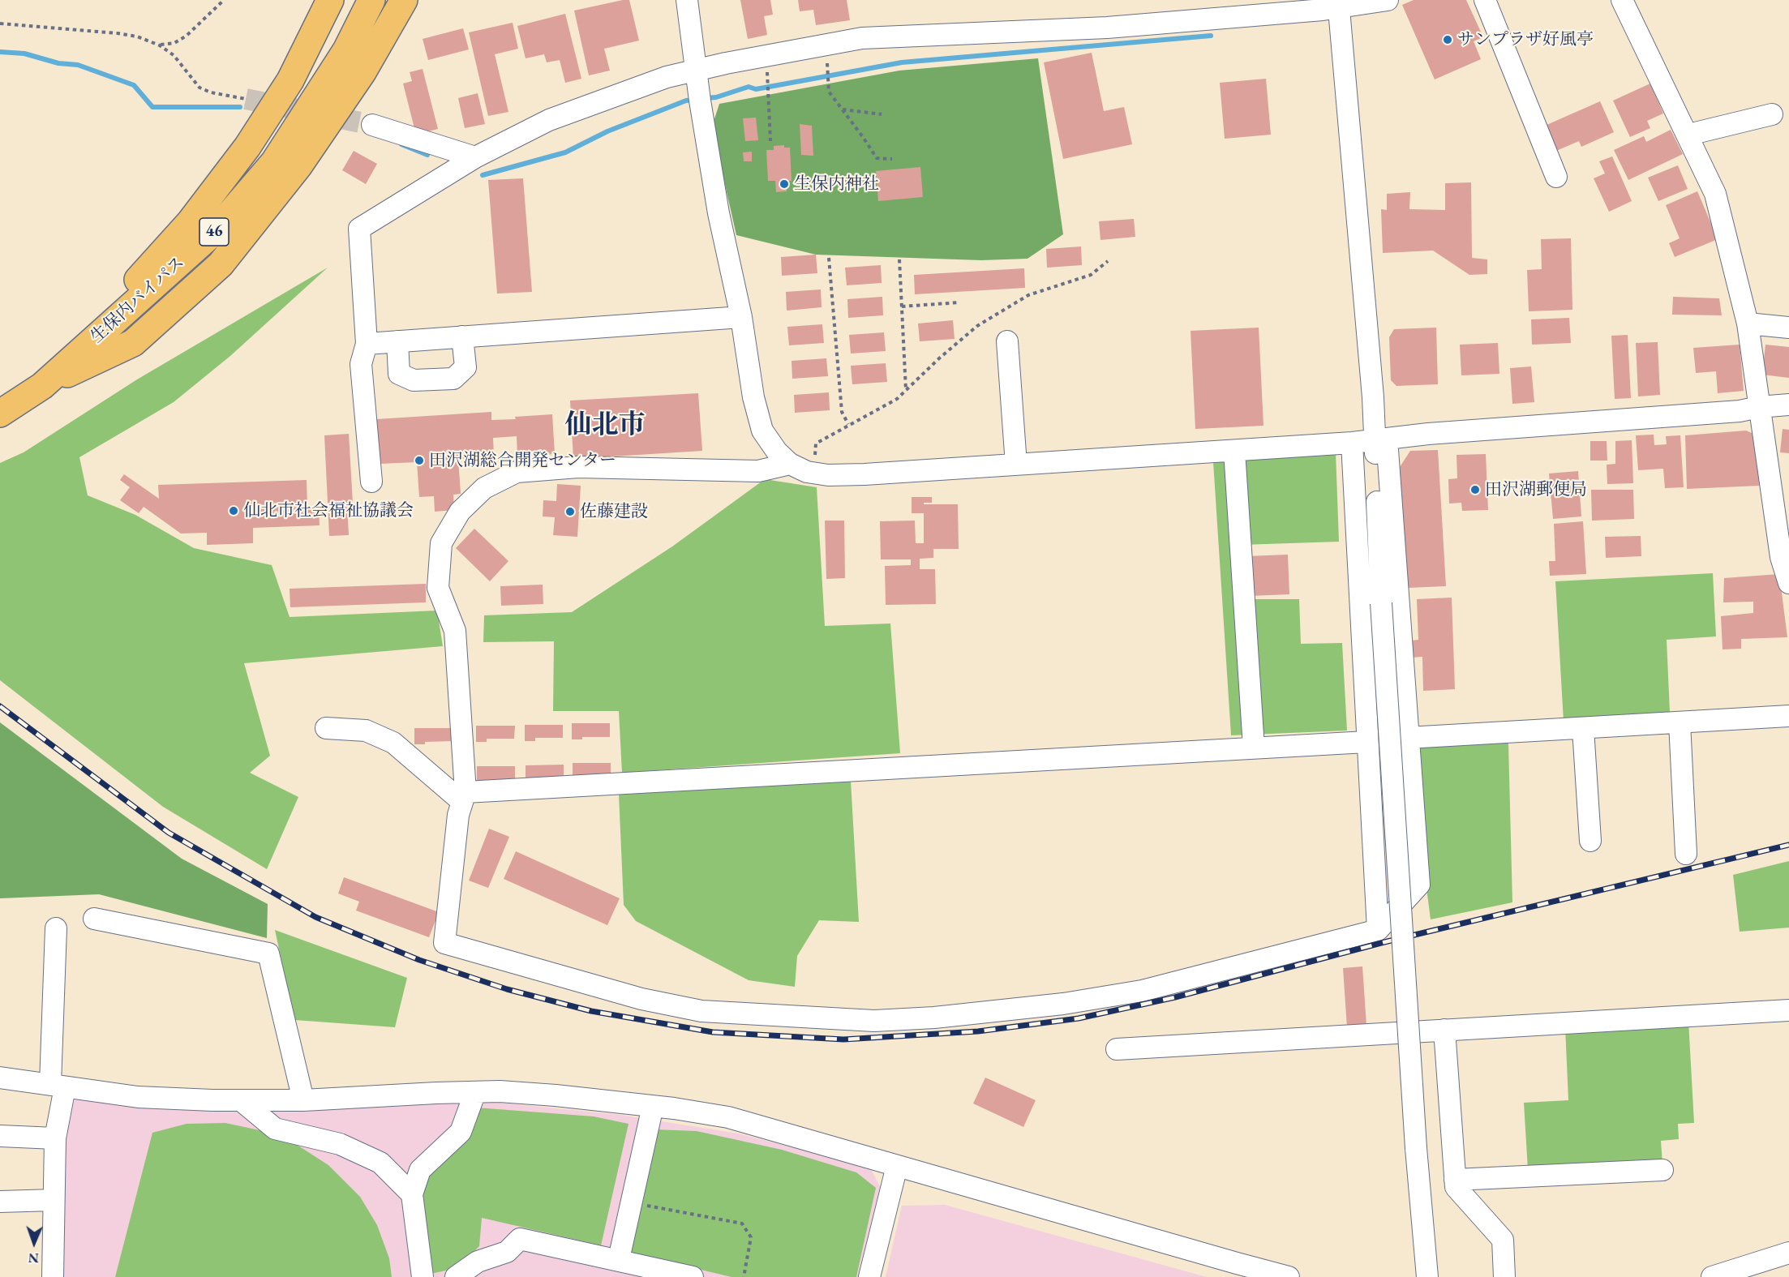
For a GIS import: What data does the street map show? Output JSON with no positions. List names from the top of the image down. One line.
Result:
{"streets":{"highway":["46","生保内バイパス"]},"districts":["仙北市"],"places":["サンプラザ好風亭","生保内神社","田沢湖総合開発センター","田沢湖郵便局","仙北市社会福祉協議会","佐藤建設"],"north":"bottom"}
